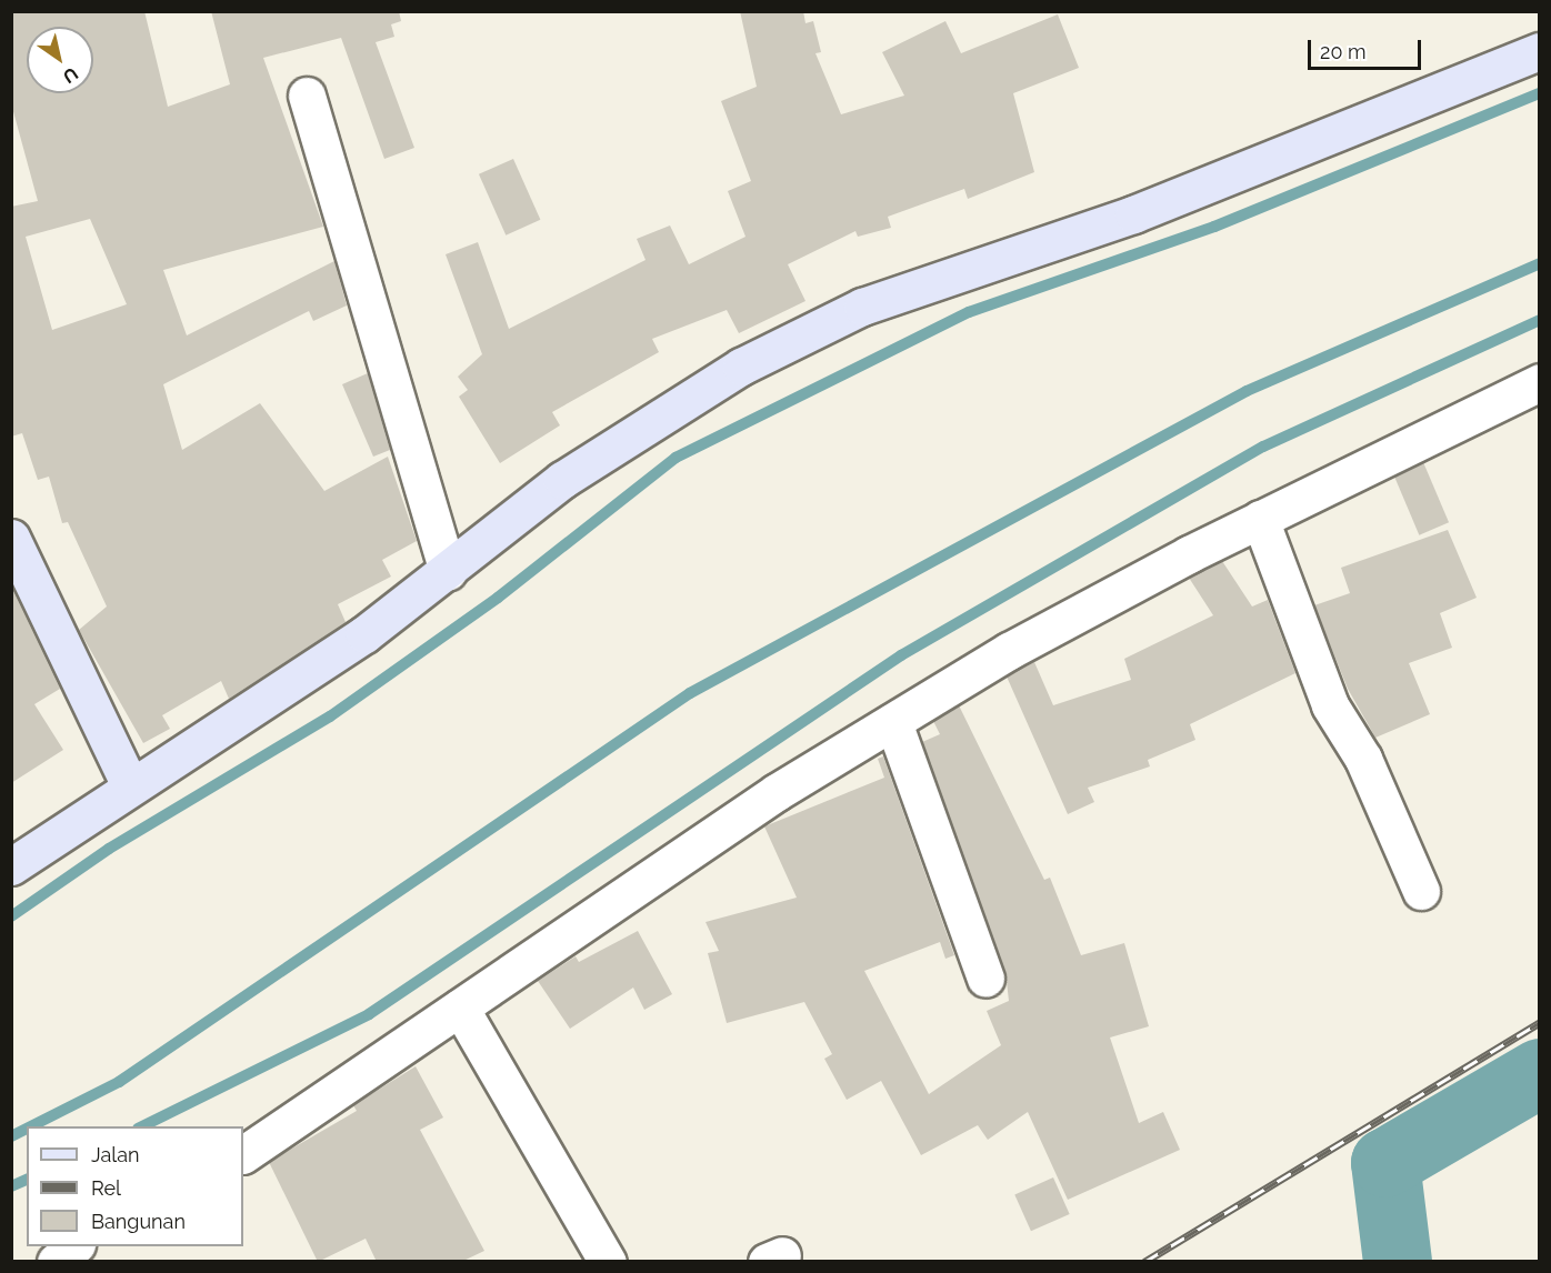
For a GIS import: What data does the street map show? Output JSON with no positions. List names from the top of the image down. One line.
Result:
{"legend":["Jalan","Rel","Bangunan"],"scale_bar":"20 m","north":"bottom right"}
